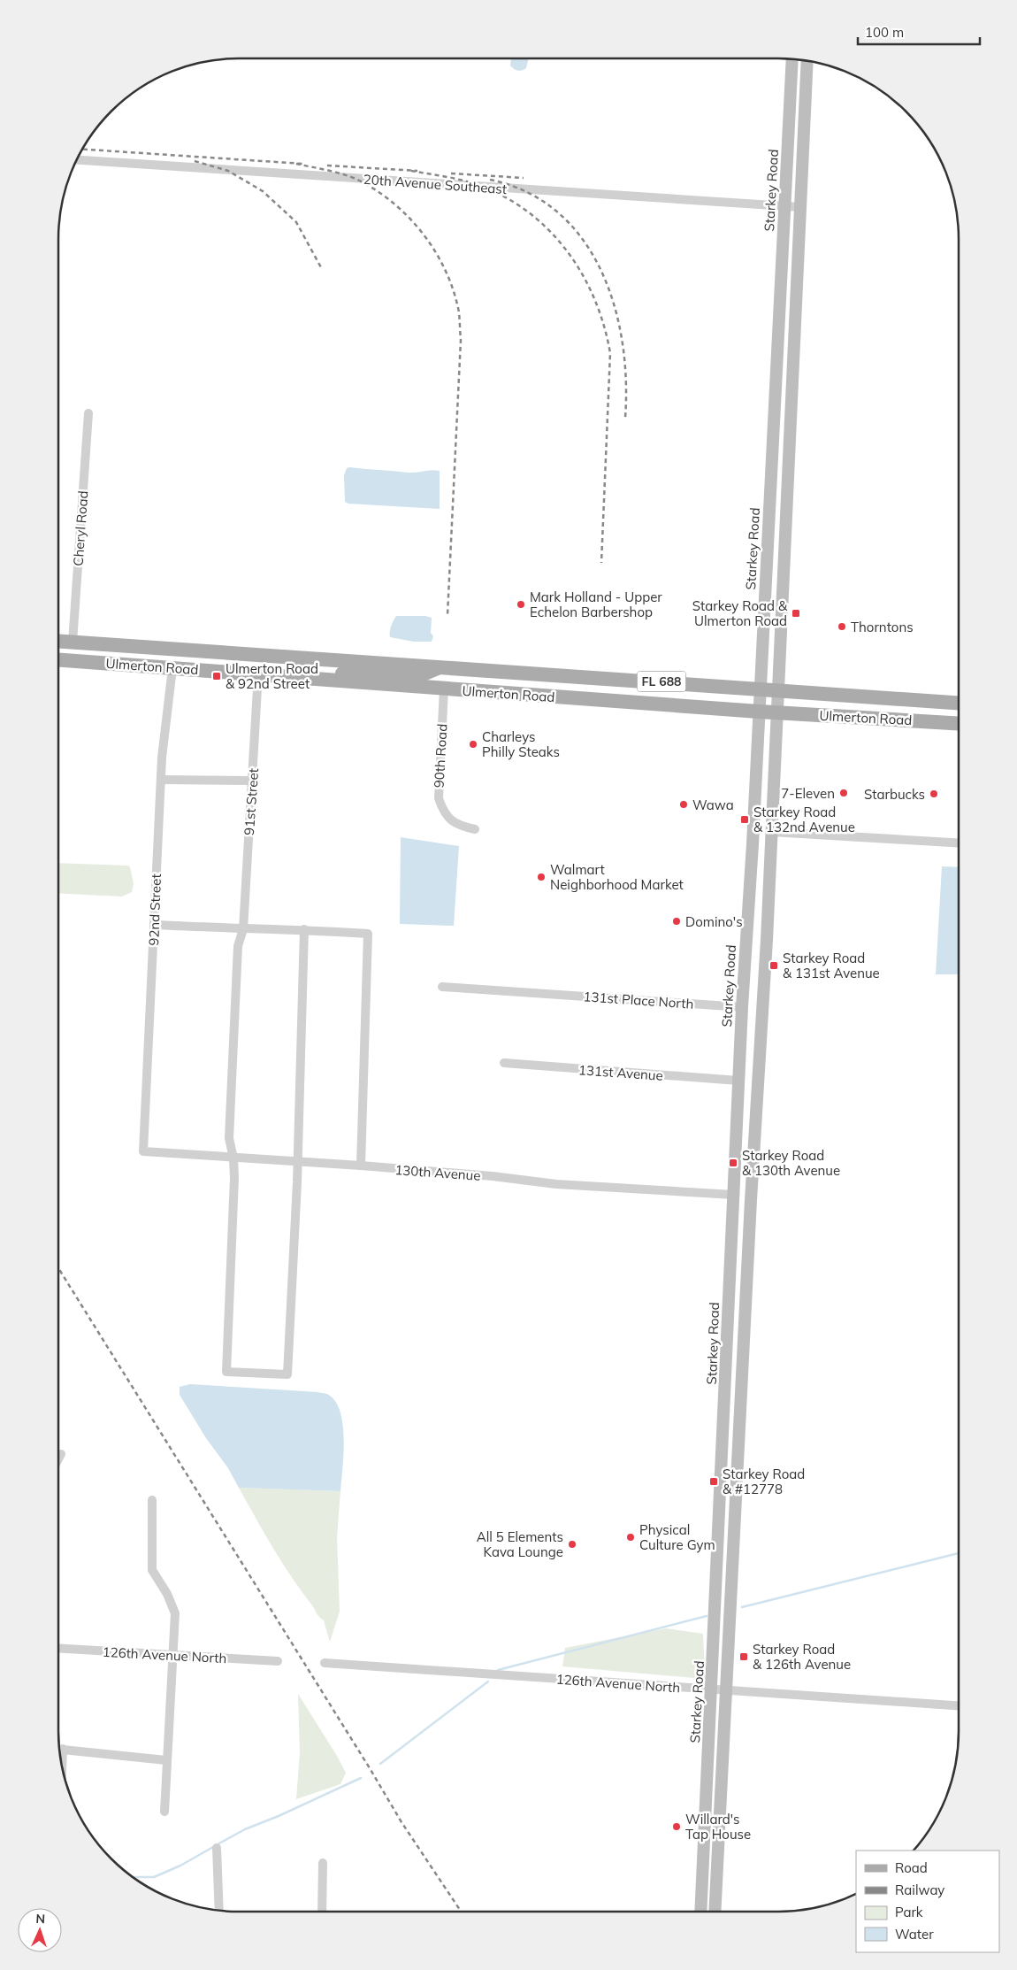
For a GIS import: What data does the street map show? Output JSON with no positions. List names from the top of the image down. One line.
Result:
{"streets":{"main road":["Starkey Road","Ulmerton Road","FL 688"],"street":["20th Avenue Southeast","Cheryl Road","90th Road","91st Street","92nd Street","131st Place North","131st Avenue","130th Avenue","126th Avenue North"]},"crossings":[["20th Avenue Southeast","Starkey Road"],["Starkey Road","Ulmerton Road"],["Starkey Road","131st Place North"],["Starkey Road","131st Avenue"],["Starkey Road","130th Avenue"],["Starkey Road","126th Avenue North"],["Cheryl Road","Ulmerton Road"],["Ulmerton Road","90th Road"],["Ulmerton Road","91st Street"],["Ulmerton Road","92nd Street"],["91st Street","130th Avenue"],["92nd Street","130th Avenue"]],"places":{"other":["Mark Holland - Upper Echelon Barbershop","Thorntons","Charleys Philly Steaks","7-Eleven","Starbucks","Wawa","Walmart Neighborhood Market","Domino's","Physical Culture Gym","All 5 Elements Kava Lounge","Willard's Tap House"],"transit":["Starkey Road & Ulmerton Road","Ulmerton Road & 92nd Street","Starkey Road & 132nd Avenue","Starkey Road & 131st Avenue","Starkey Road & 130th Avenue","Starkey Road & #12778","Starkey Road & 126th Avenue"]},"legend":["Road","Railway","Park","Water"],"scale_bar":"100 m","north":"top"}
